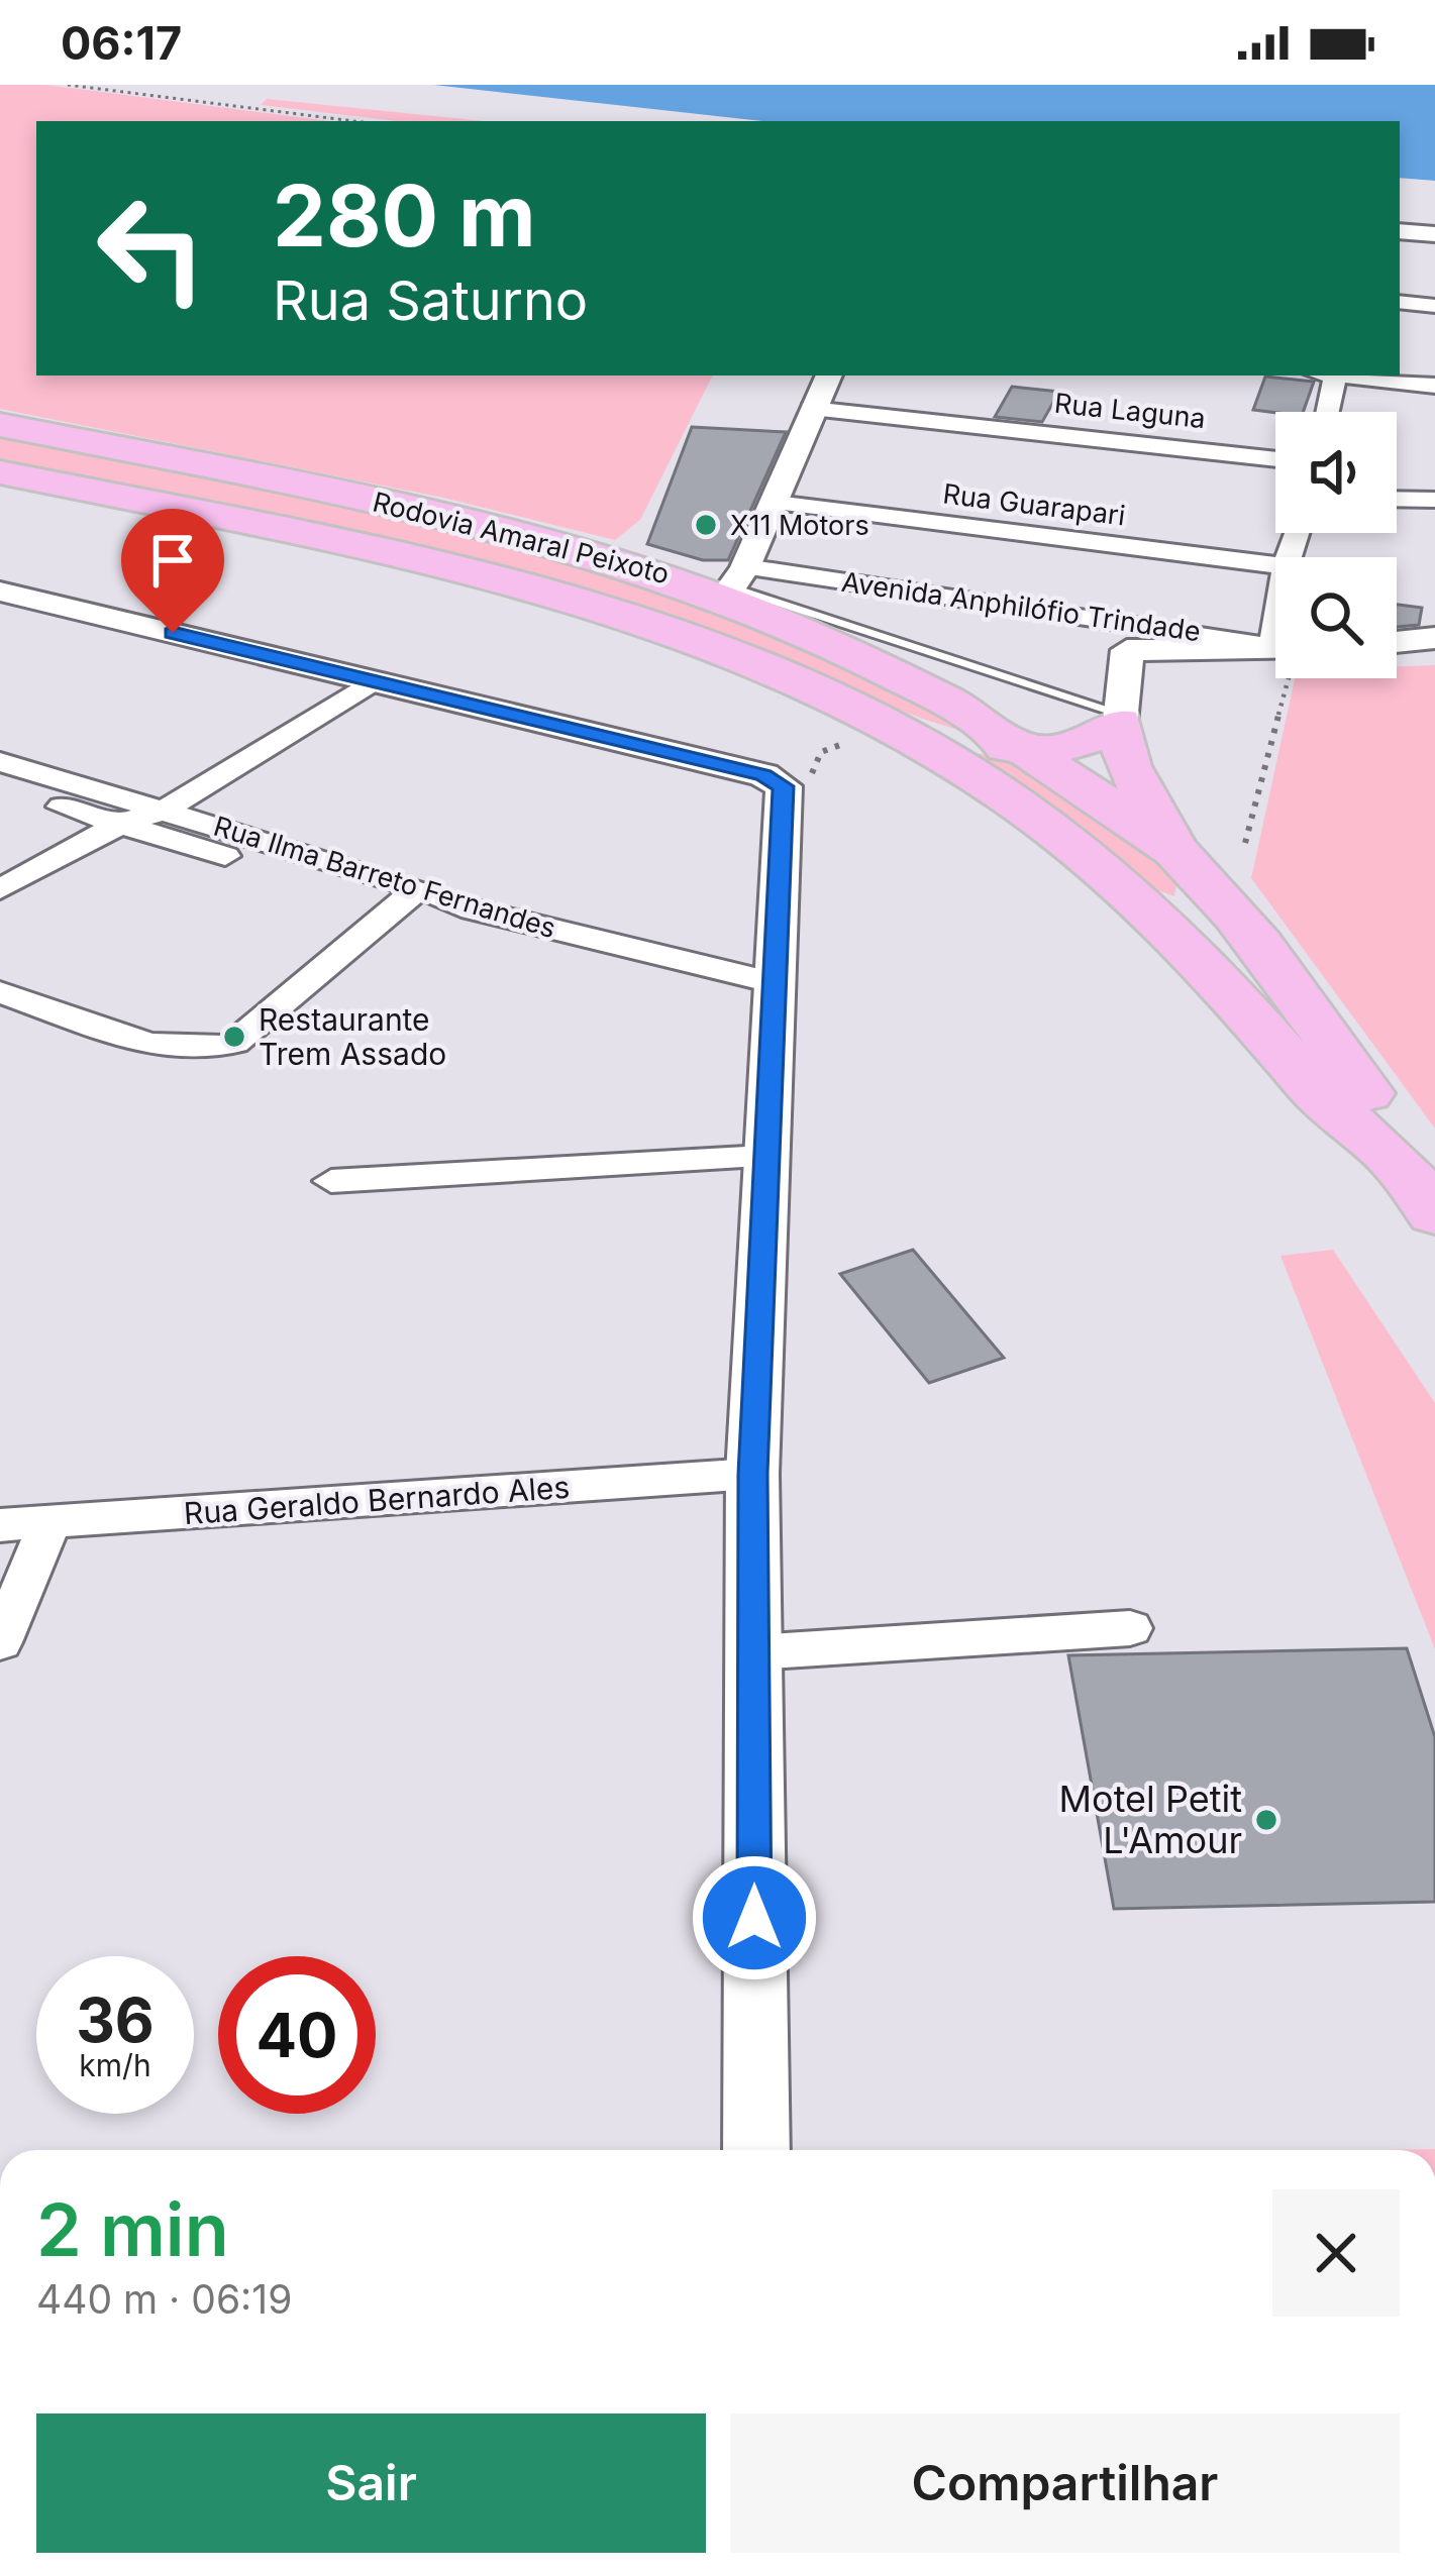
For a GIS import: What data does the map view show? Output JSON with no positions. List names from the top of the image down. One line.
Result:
{"streets":{"highway":["Rodovia Amaral Peixoto"],"street":["Rua Laguna","Rua Guarapari","Avenida Anphilófio Trindade","Rua Ilma Barreto Fernandes","Rua Geraldo Bernardo Ales"]},"crossings":[["Rodovia Amaral Peixoto","Avenida Anphilófio Trindade"]],"places":["X11 Motors","Restaurante Trem Assado","Motel Petit L'Amour"],"page":{"status":"06:17","turn":["280 m","Rua Saturno"],"speed":"36 km/h","limit":"40","heading":["2 min","440 m · 06:19"],"buttons":["Sair","Compartilhar"]}}
